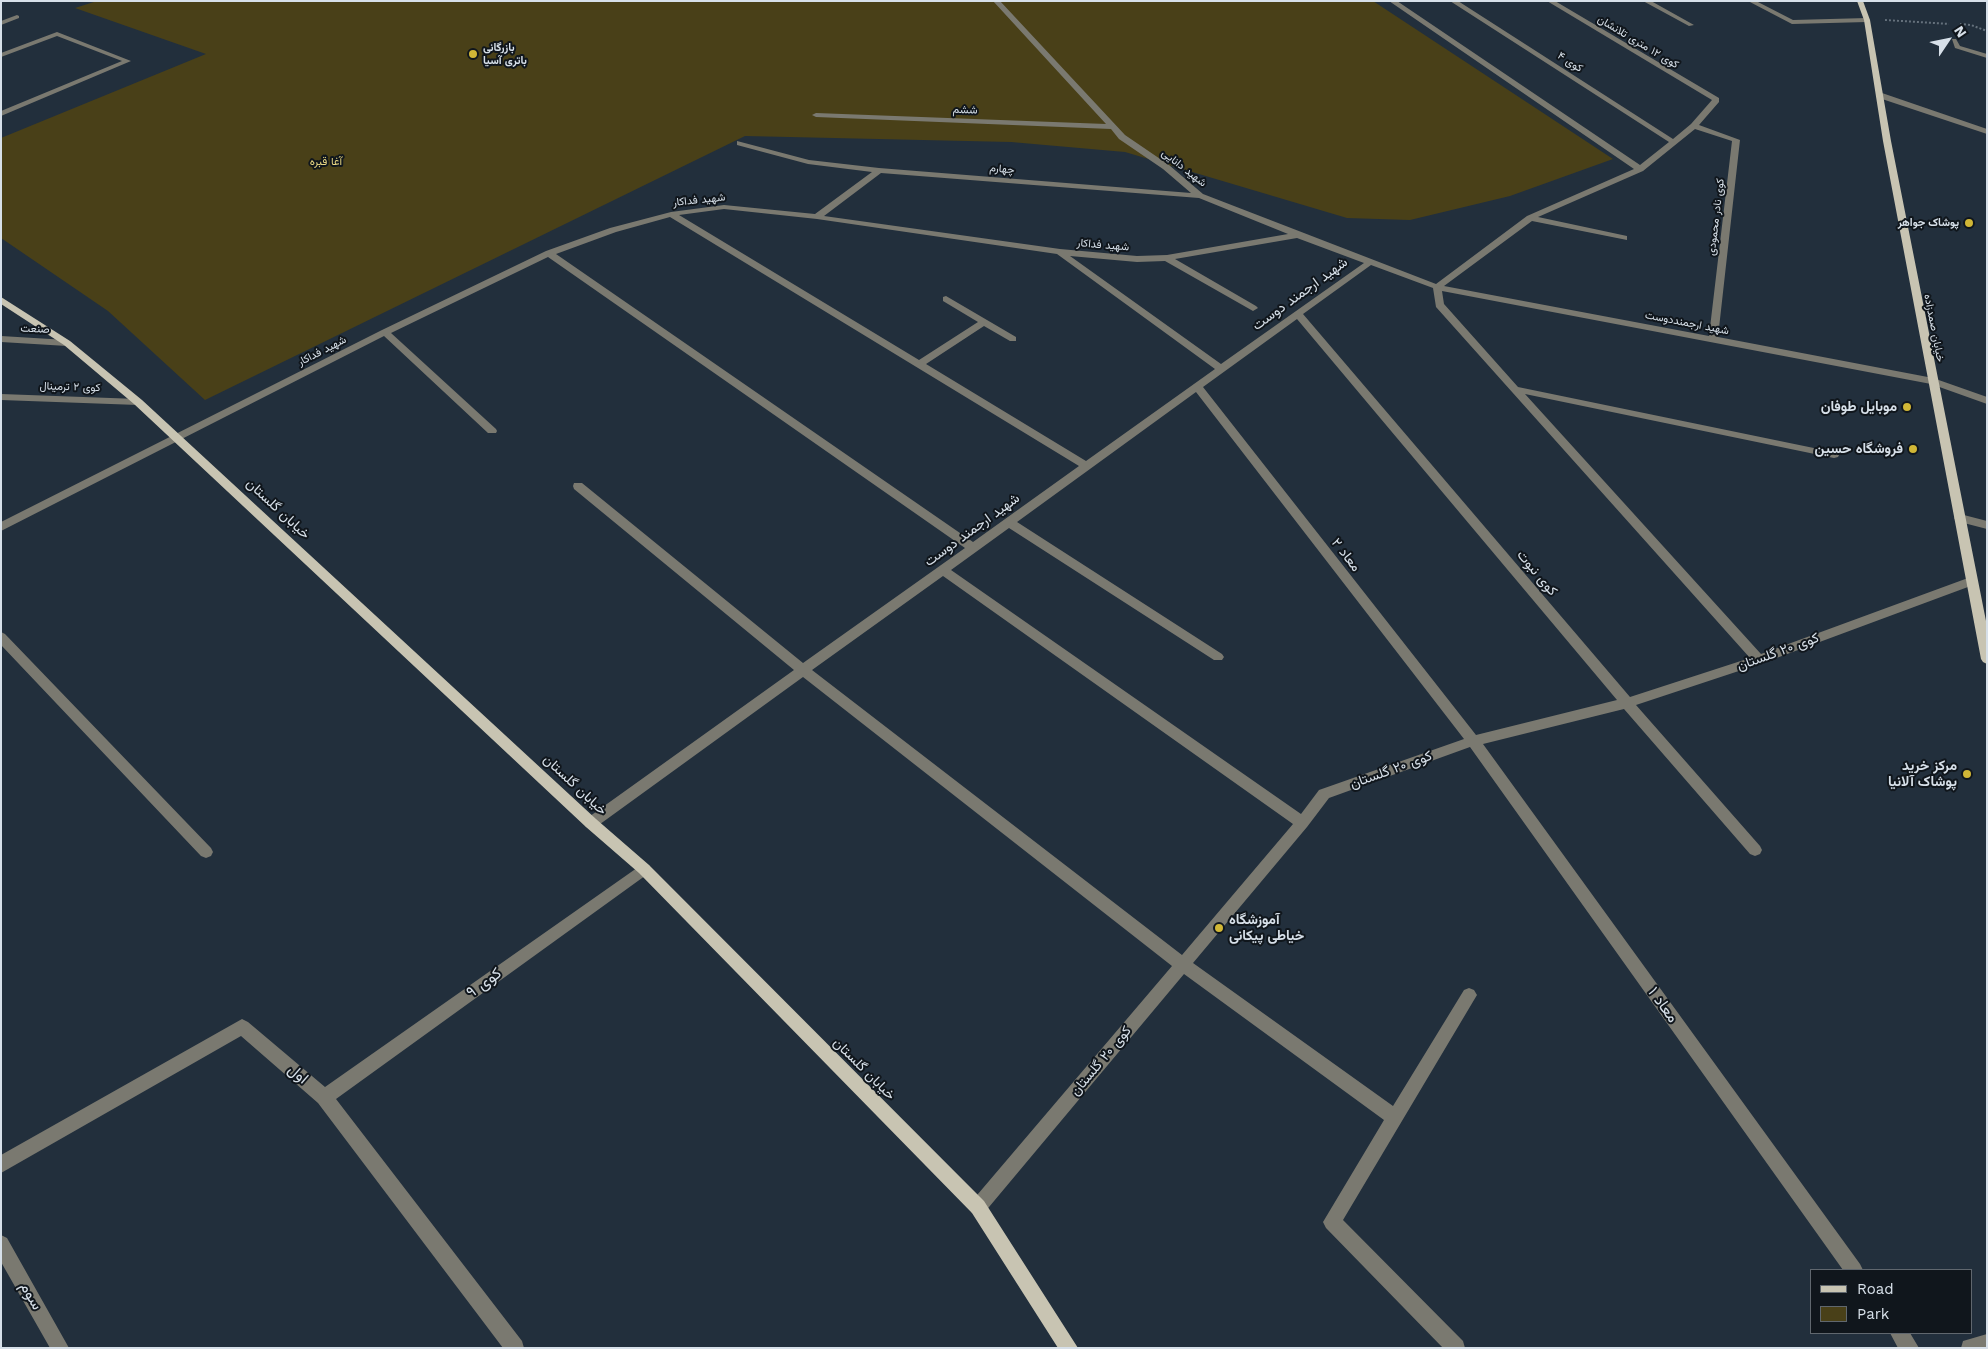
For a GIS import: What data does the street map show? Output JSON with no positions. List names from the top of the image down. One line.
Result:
{"streets":{"main road":["خیابان صمدزاده","خیابان گلستان"],"street":["کوی ۱۲ متری تلانشان","کوی ۴","ششم","شهید دانایی","چهارم","شهید فداکار","کوی نادر محمودی","شهید ارجمند دوست","شهید ارجمنددوست","صنعت","کوی ۲ ترمینال","معاد ۲","کوی نبوت","کوی ۲۰ گلستان","کوی ۹","معاد ۱","اول","سوم"]},"crossings":[["کوی ۱۲ متری تلانشان","کوی نادر محمودی"],["ششم","شهید دانایی"],["شهید دانایی","چهارم"],["شهید دانایی","شهید فداکار"],["شهید دانایی","شهید ارجمند دوست"],["شهید دانایی","شهید ارجمنددوست"],["شهید فداکار","خیابان گلستان"],["کوی نادر محمودی","شهید ارجمنددوست"],["شهید ارجمند دوست","خیابان گلستان"],["شهید ارجمند دوست","معاد ۲"],["شهید ارجمند دوست","کوی نبوت"],["شهید ارجمنددوست","خیابان صمدزاده"],["خیابان صمدزاده","کوی ۲۰ گلستان"],["صنعت","خیابان گلستان"],["کوی ۲ ترمینال","خیابان گلستان"],["خیابان گلستان","کوی ۲۰ گلستان"],["خیابان گلستان","کوی ۹"],["معاد ۲","کوی ۲۰ گلستان"],["معاد ۲","معاد ۱"],["کوی نبوت","کوی ۲۰ گلستان"],["کوی ۲۰ گلستان","معاد ۱"],["کوی ۹","اول"]],"parks":["آغا قبره"],"places":["بازرگانی باتری آسیا","پوشاک جواهر","موبایل طوفان","فروشگاه حسین","مرکز خرید پوشاک آلانیا","آموزشگاه خیاطی پیکانی"],"legend":["Road","Park"],"north":"top right"}
